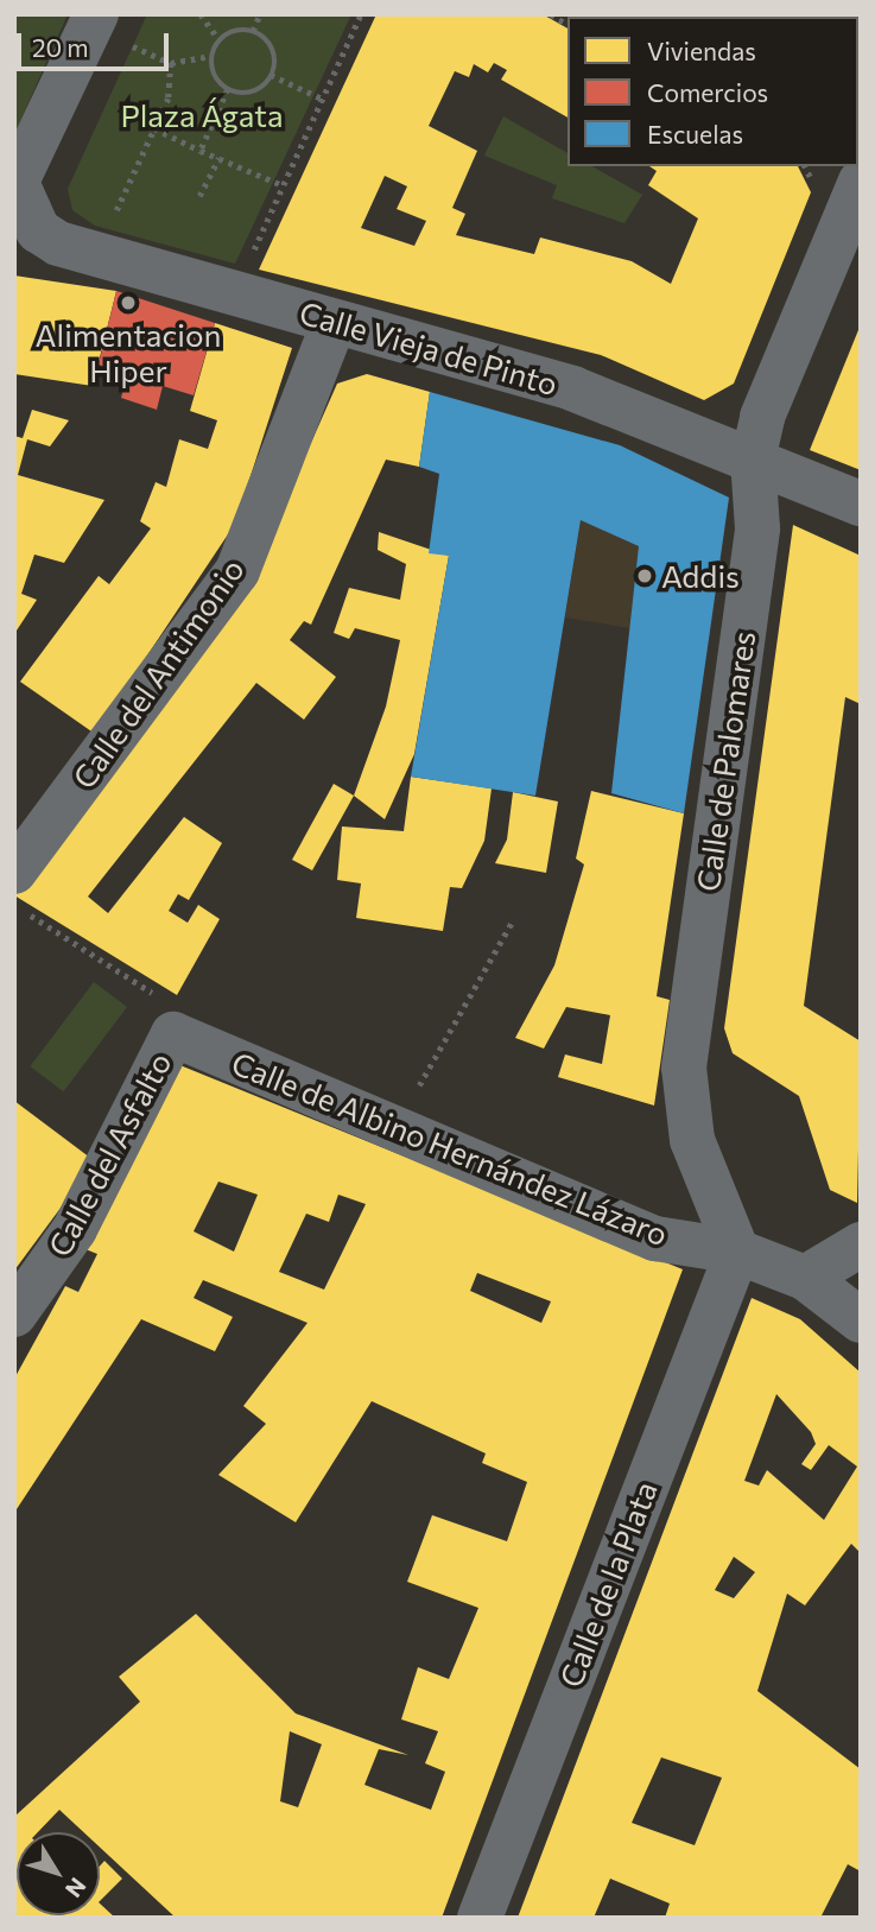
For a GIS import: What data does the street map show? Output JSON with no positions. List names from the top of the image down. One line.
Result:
{"streets":{"street":["Calle Vieja de Pinto","Calle del Antimonio","Calle de Palomares","Calle de Albino Hernández Lázaro","Calle del Asfalto","Calle de la Plata"]},"crossings":[["Calle Vieja de Pinto","Calle del Antimonio"],["Calle Vieja de Pinto","Calle de Palomares"],["Calle de Palomares","Calle de Albino Hernández Lázaro"],["Calle de Palomares","Calle de la Plata"],["Calle de Albino Hernández Lázaro","Calle del Asfalto"],["Calle de Albino Hernández Lázaro","Calle de la Plata"]],"parks":["Plaza Ágata"],"places":["Alimentacion Hiper","Addis"],"legend":["Viviendas","Comercios","Escuelas"],"scale_bar":"20 m","north":"bottom right"}
